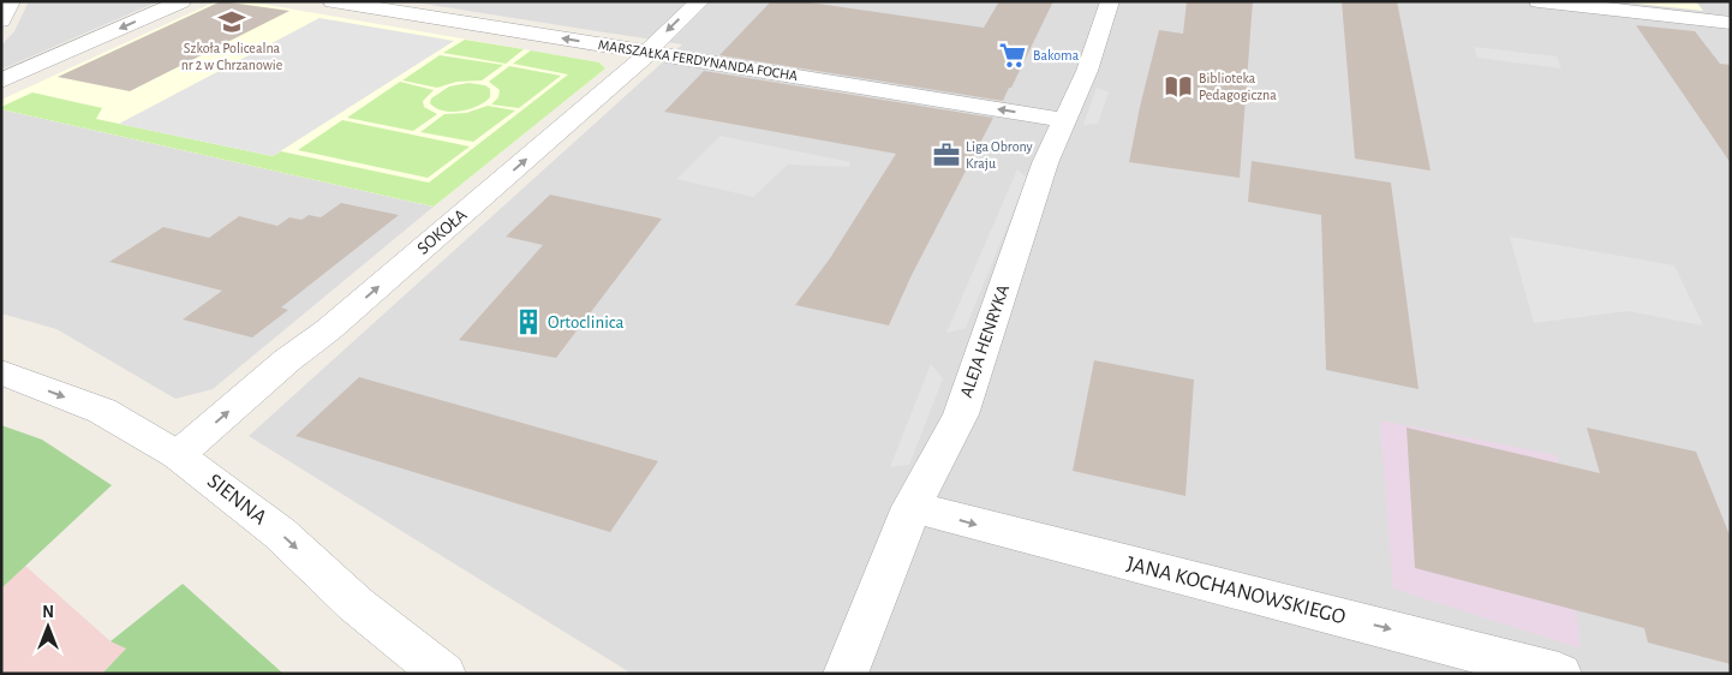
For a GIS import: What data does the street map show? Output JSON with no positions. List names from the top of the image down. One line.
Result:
{"streets":{"street":["MARSZAŁKA FERDYNANDA FOCHA","SOKOŁA","ALEJA HENRYKA","SIENNA","JANA KOCHANOWSKIEGO"]},"crossings":[["MARSZAŁKA FERDYNANDA FOCHA","SOKOŁA"],["MARSZAŁKA FERDYNANDA FOCHA","ALEJA HENRYKA"],["SOKOŁA","SIENNA"],["ALEJA HENRYKA","JANA KOCHANOWSKIEGO"]],"one_way":["MARSZAŁKA FERDYNANDA FOCHA","SIENNA","JANA KOCHANOWSKIEGO"],"places":{"school or university":["Szkoła Policealna nr 2 w Chrzanowie"],"supermarket":["Bakoma"],"library":["Biblioteka Pedagogiczna"],"office":["Liga Obrony Kraju"],"building":["Ortoclinica"]},"north":"top"}
